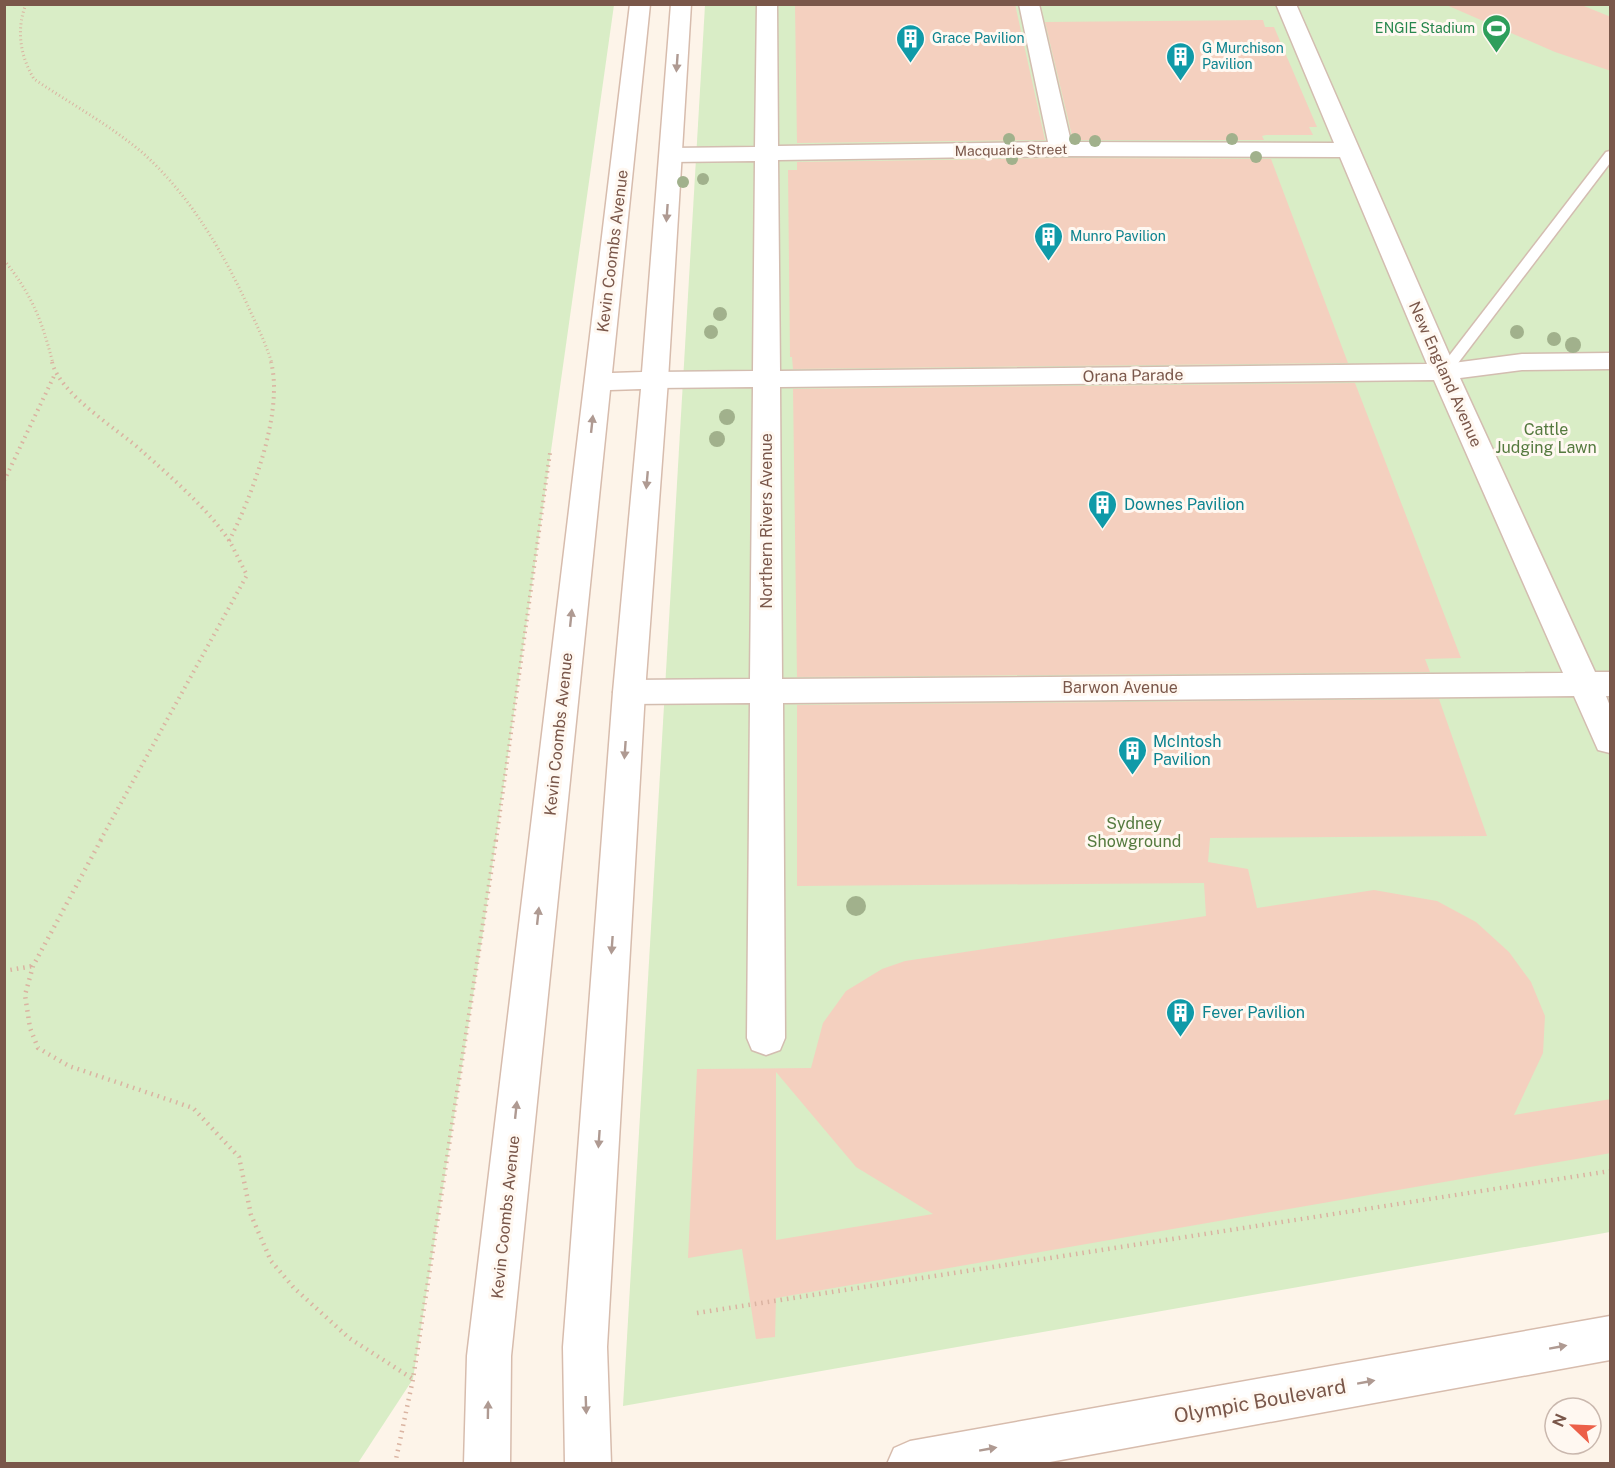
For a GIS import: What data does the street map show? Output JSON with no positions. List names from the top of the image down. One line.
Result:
{"streets":{"street":["Macquarie Street","Kevin Coombs Avenue","New England Avenue","Orana Parade","Northern Rivers Avenue","Barwon Avenue","Olympic Boulevard"]},"crossings":[["Macquarie Street","New England Avenue"],["Macquarie Street","Northern Rivers Avenue"],["Kevin Coombs Avenue","Orana Parade"],["New England Avenue","Orana Parade"],["New England Avenue","Barwon Avenue"],["Orana Parade","Northern Rivers Avenue"],["Northern Rivers Avenue","Barwon Avenue"]],"one_way":["Olympic Boulevard"],"parks":["Cattle Judging Lawn","Sydney Showground"],"places":{"sports":["ENGIE Stadium"],"building":["Grace Pavilion","G Murchison Pavilion","Munro Pavilion","Downes Pavilion","McIntosh Pavilion","Fever Pavilion"]},"north":"top left"}
